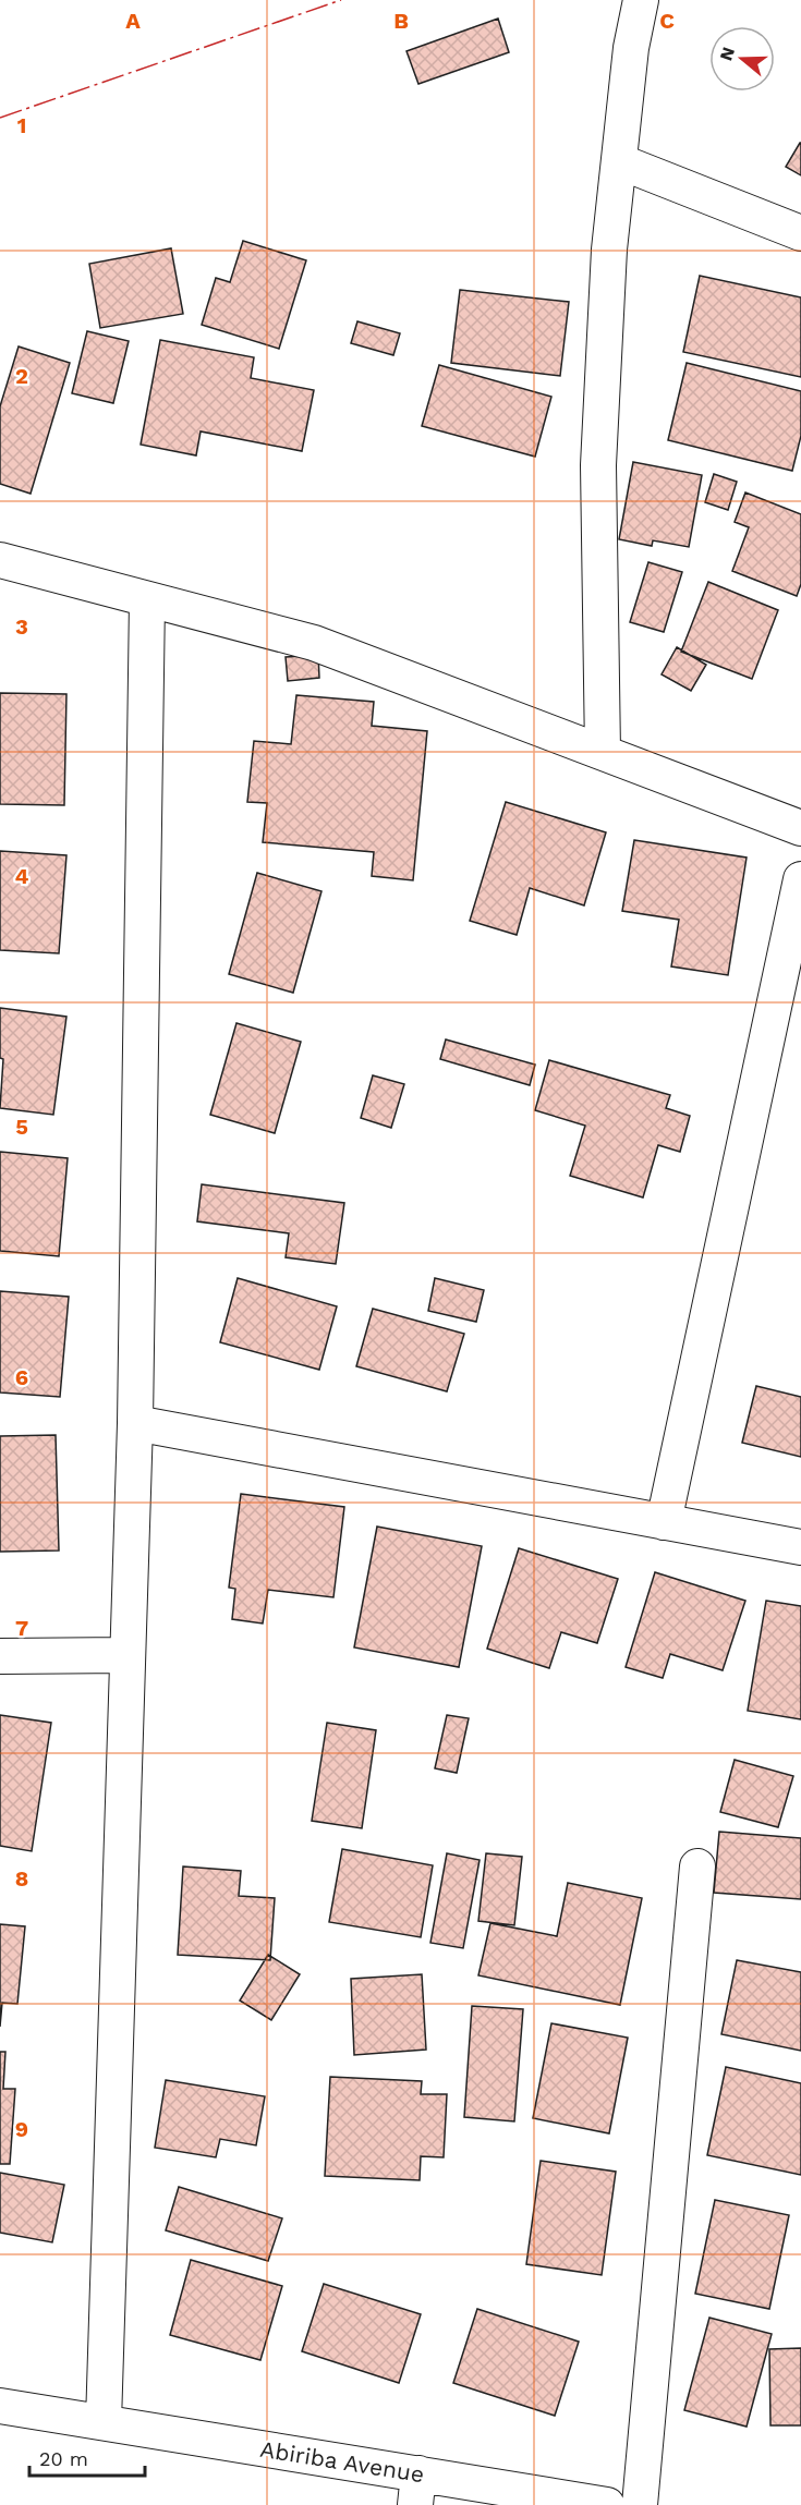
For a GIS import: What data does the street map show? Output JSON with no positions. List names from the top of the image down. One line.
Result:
{"streets":{"street":["Abiriba Avenue"]},"scale_bar":"20 m","north":"left","grid":{"columns":["A","B","C"],"rows":["1","2","3","4","5","6","7","8","9"]}}
